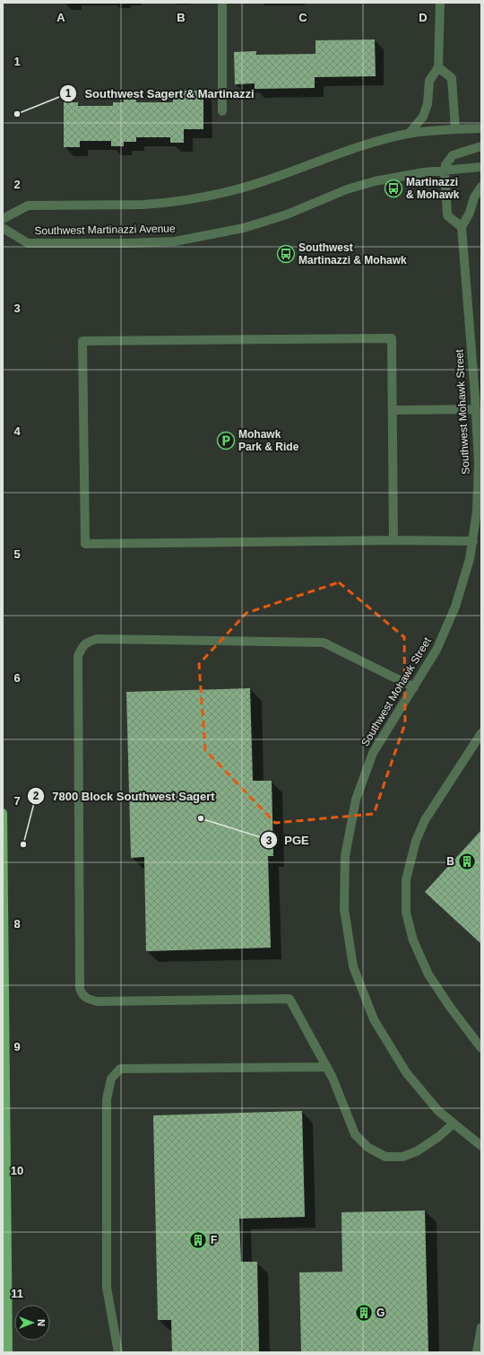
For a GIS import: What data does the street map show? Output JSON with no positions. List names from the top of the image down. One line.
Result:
{"streets":{"street":["Southwest Martinazzi Avenue","Southwest Mohawk Street"]},"places":{"other":["Southwest Sagert & Martinazzi","PGE","7800 Block Southwest Sagert"],"bus stop":["Martinazzi & Mohawk","Southwest Martinazzi & Mohawk"],"parking":["Mohawk Park & Ride"],"building":["B","F","G"]},"north":"right","grid":{"columns":["A","B","C","D"],"rows":["1","2","3","4","5","6","7","8","9","10","11"]}}
